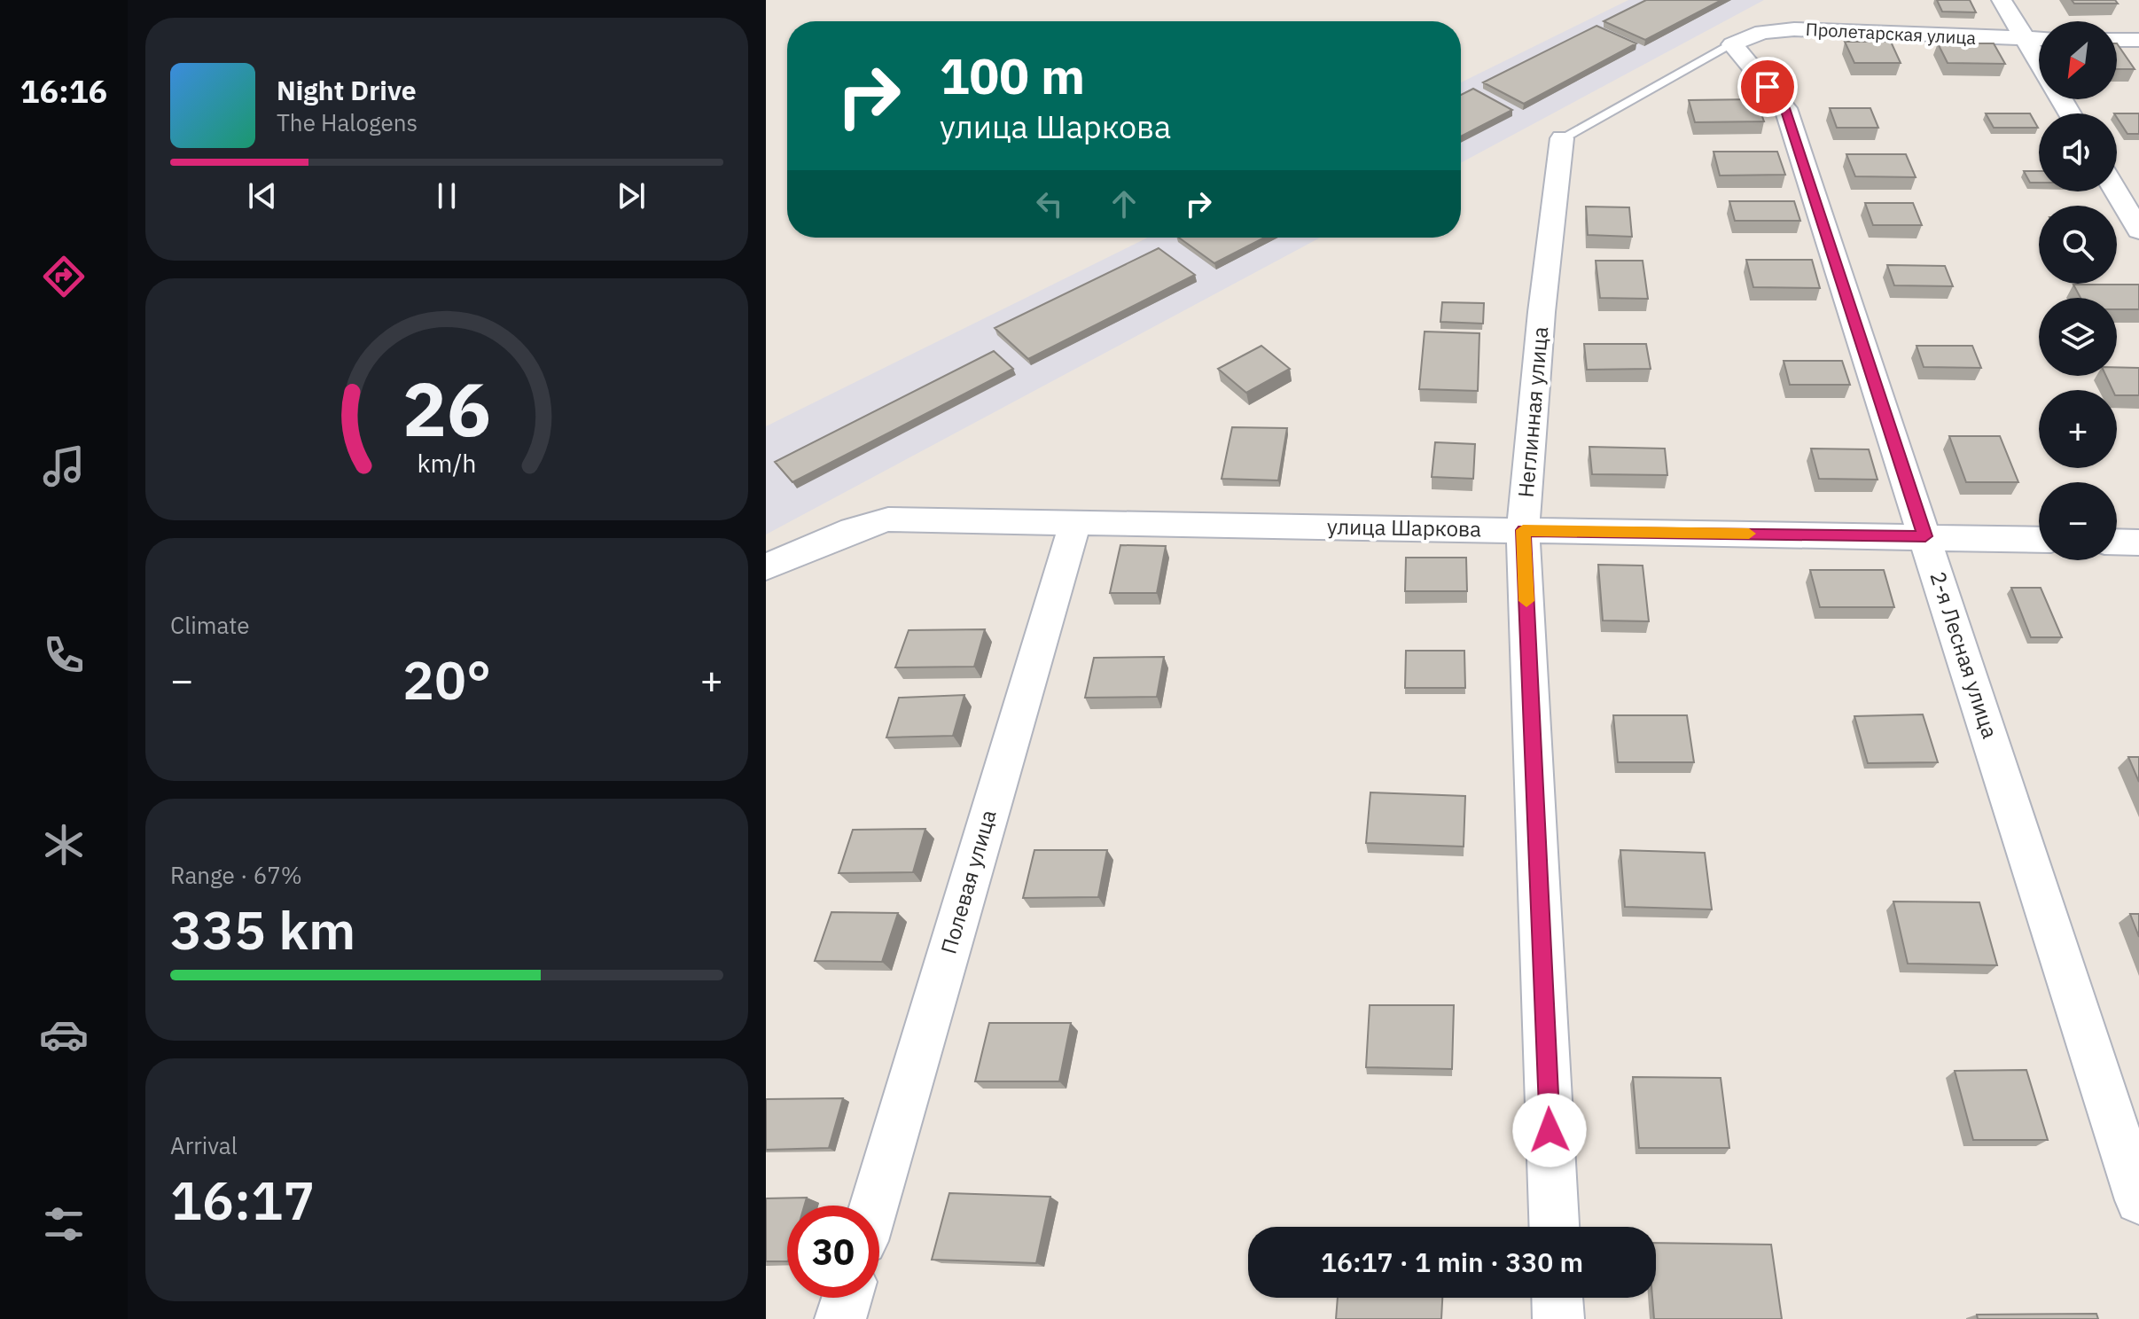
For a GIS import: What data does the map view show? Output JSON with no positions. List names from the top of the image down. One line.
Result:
{"streets":{"street":["Пролетарская улица","Неглинная улица","улица Шаркова","2-я Лесная улица","Полевая улица"]},"crossings":[["Пролетарская улица","2-я Лесная улица"],["Неглинная улица","улица Шаркова"],["улица Шаркова","2-я Лесная улица"],["улица Шаркова","Полевая улица"]],"north":"bottom left","page":{"tabs":"16:16","map_buttons":["+","−"],"turn":["100 m","улица Шаркова"],"song":["Night Drive","The Halogens"],"tile":["Climate",["Range · 67%","335 km"],["Arrival","16:17"]],"heat":["−","20°","+"],"limit":"30","trip":"16:17 · 1 min · 330 m","gauge":["26","km/h"]}}
